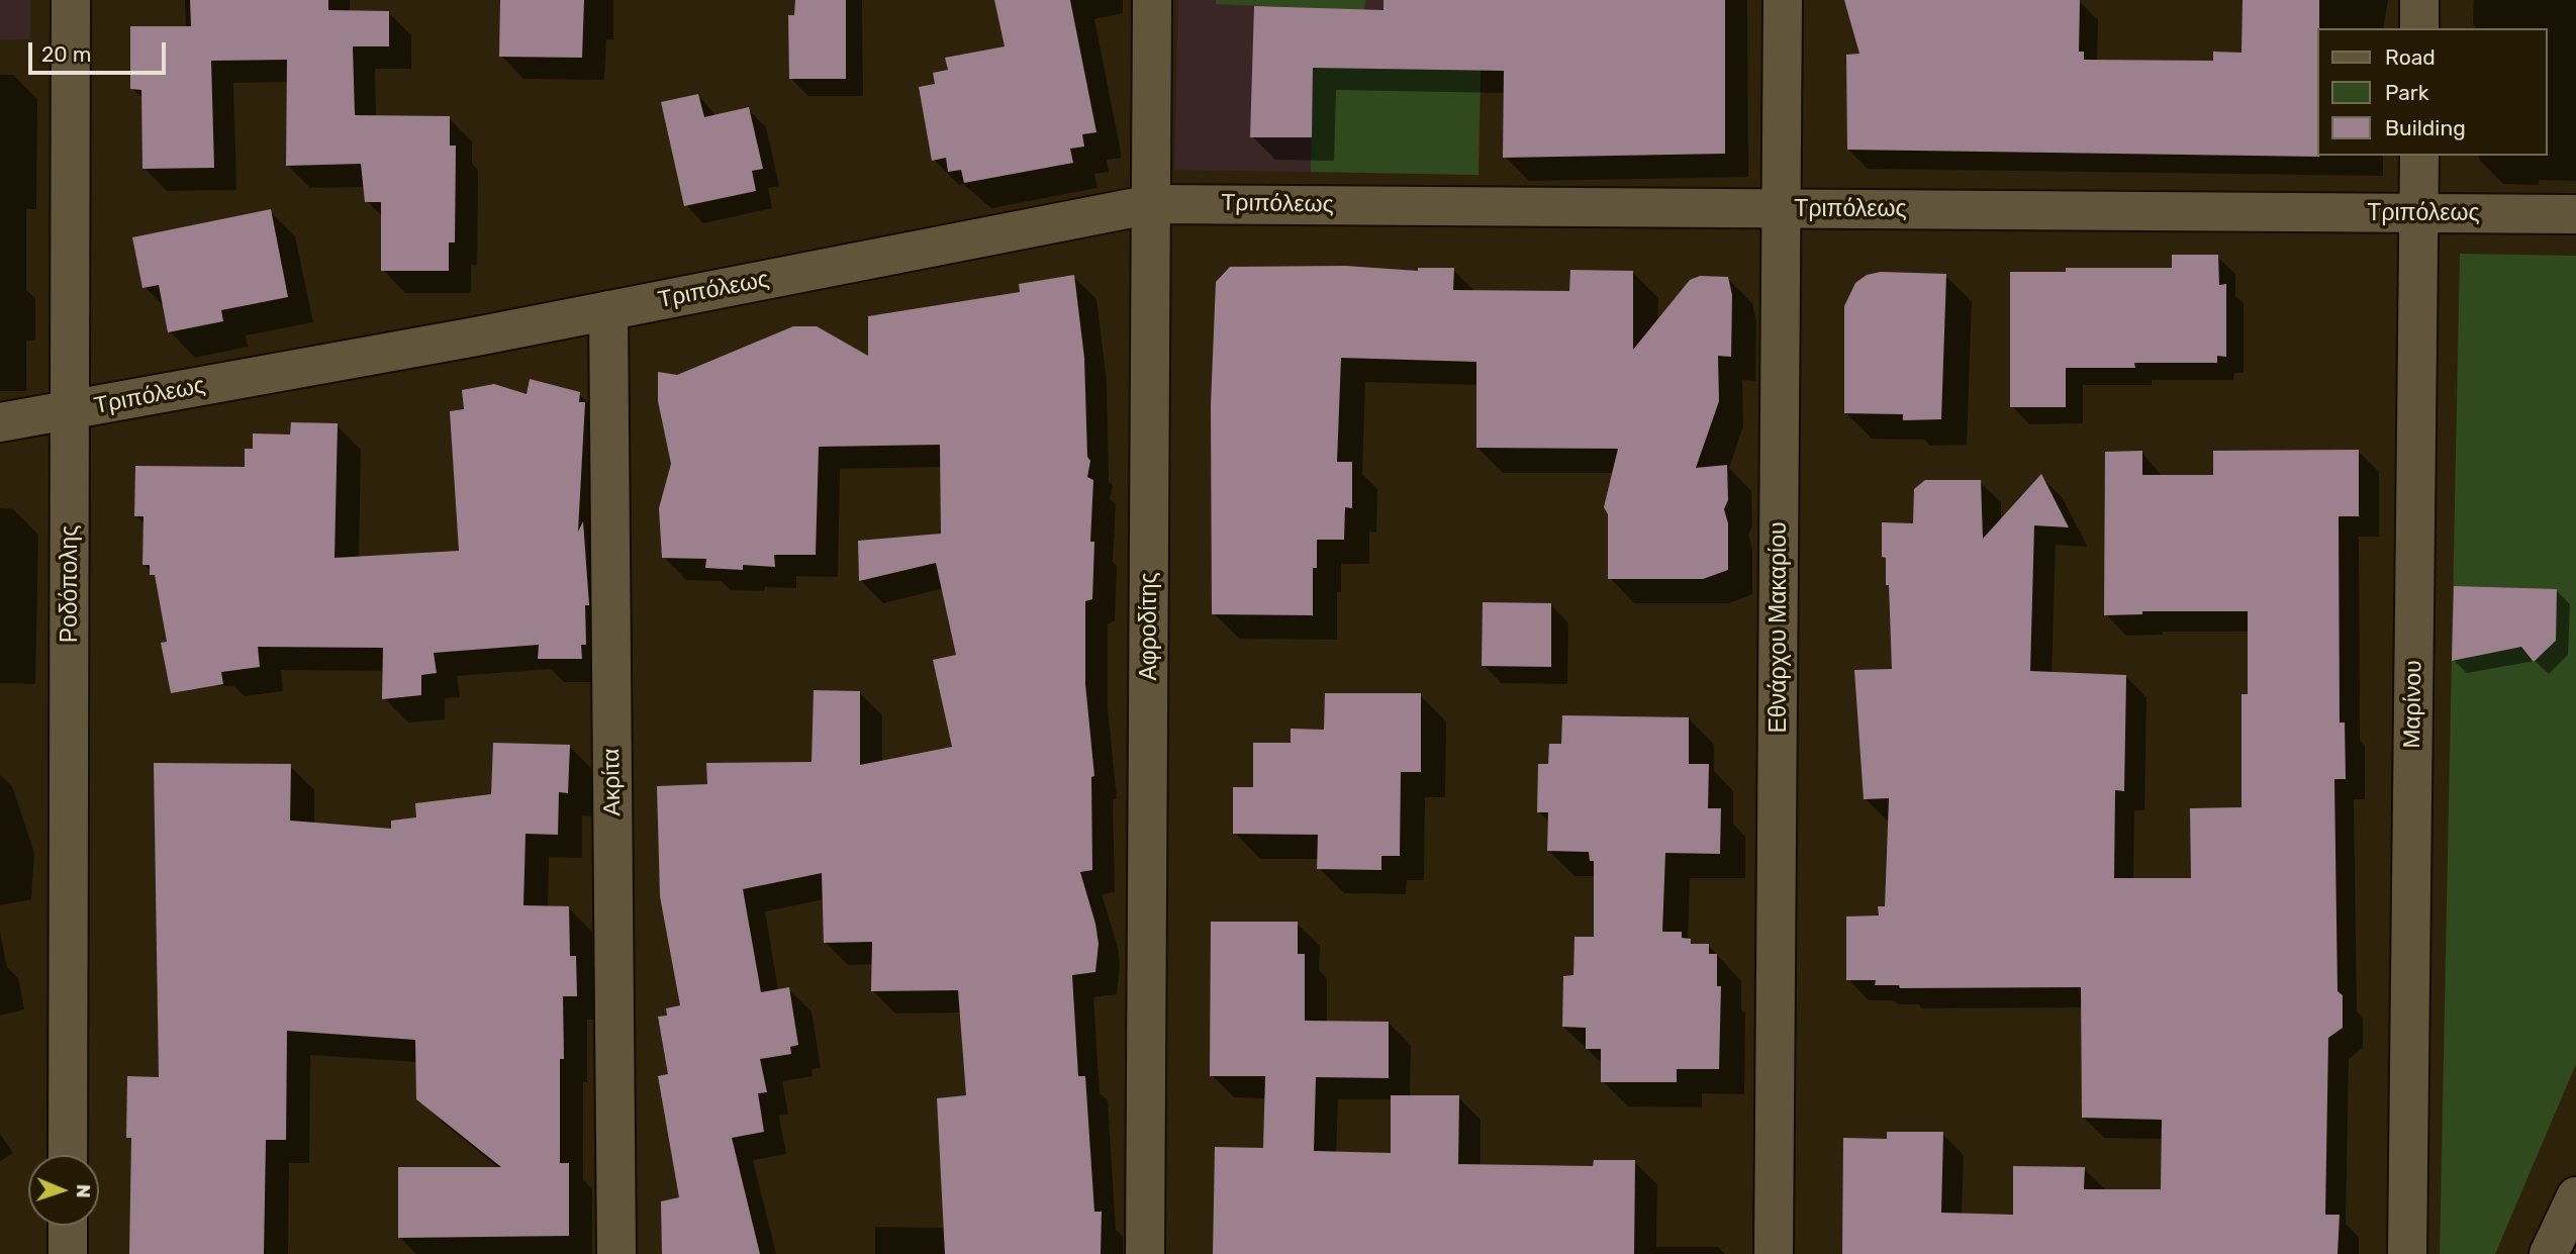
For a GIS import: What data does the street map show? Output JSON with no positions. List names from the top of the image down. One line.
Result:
{"streets":{"street":["Τριπόλεως","Ροδόπολης","Αφροδίτης","Εθνάρχου Μακαρίου","Μαρίνου","Ακρίτα"]},"crossings":[["Τριπόλεως","Ροδόπολης"],["Τριπόλεως","Αφροδίτης"],["Τριπόλεως","Εθνάρχου Μακαρίου"],["Τριπόλεως","Μαρίνου"],["Τριπόλεως","Ακρίτα"]],"legend":["Road","Park","Building"],"scale_bar":"20 m","north":"right"}
